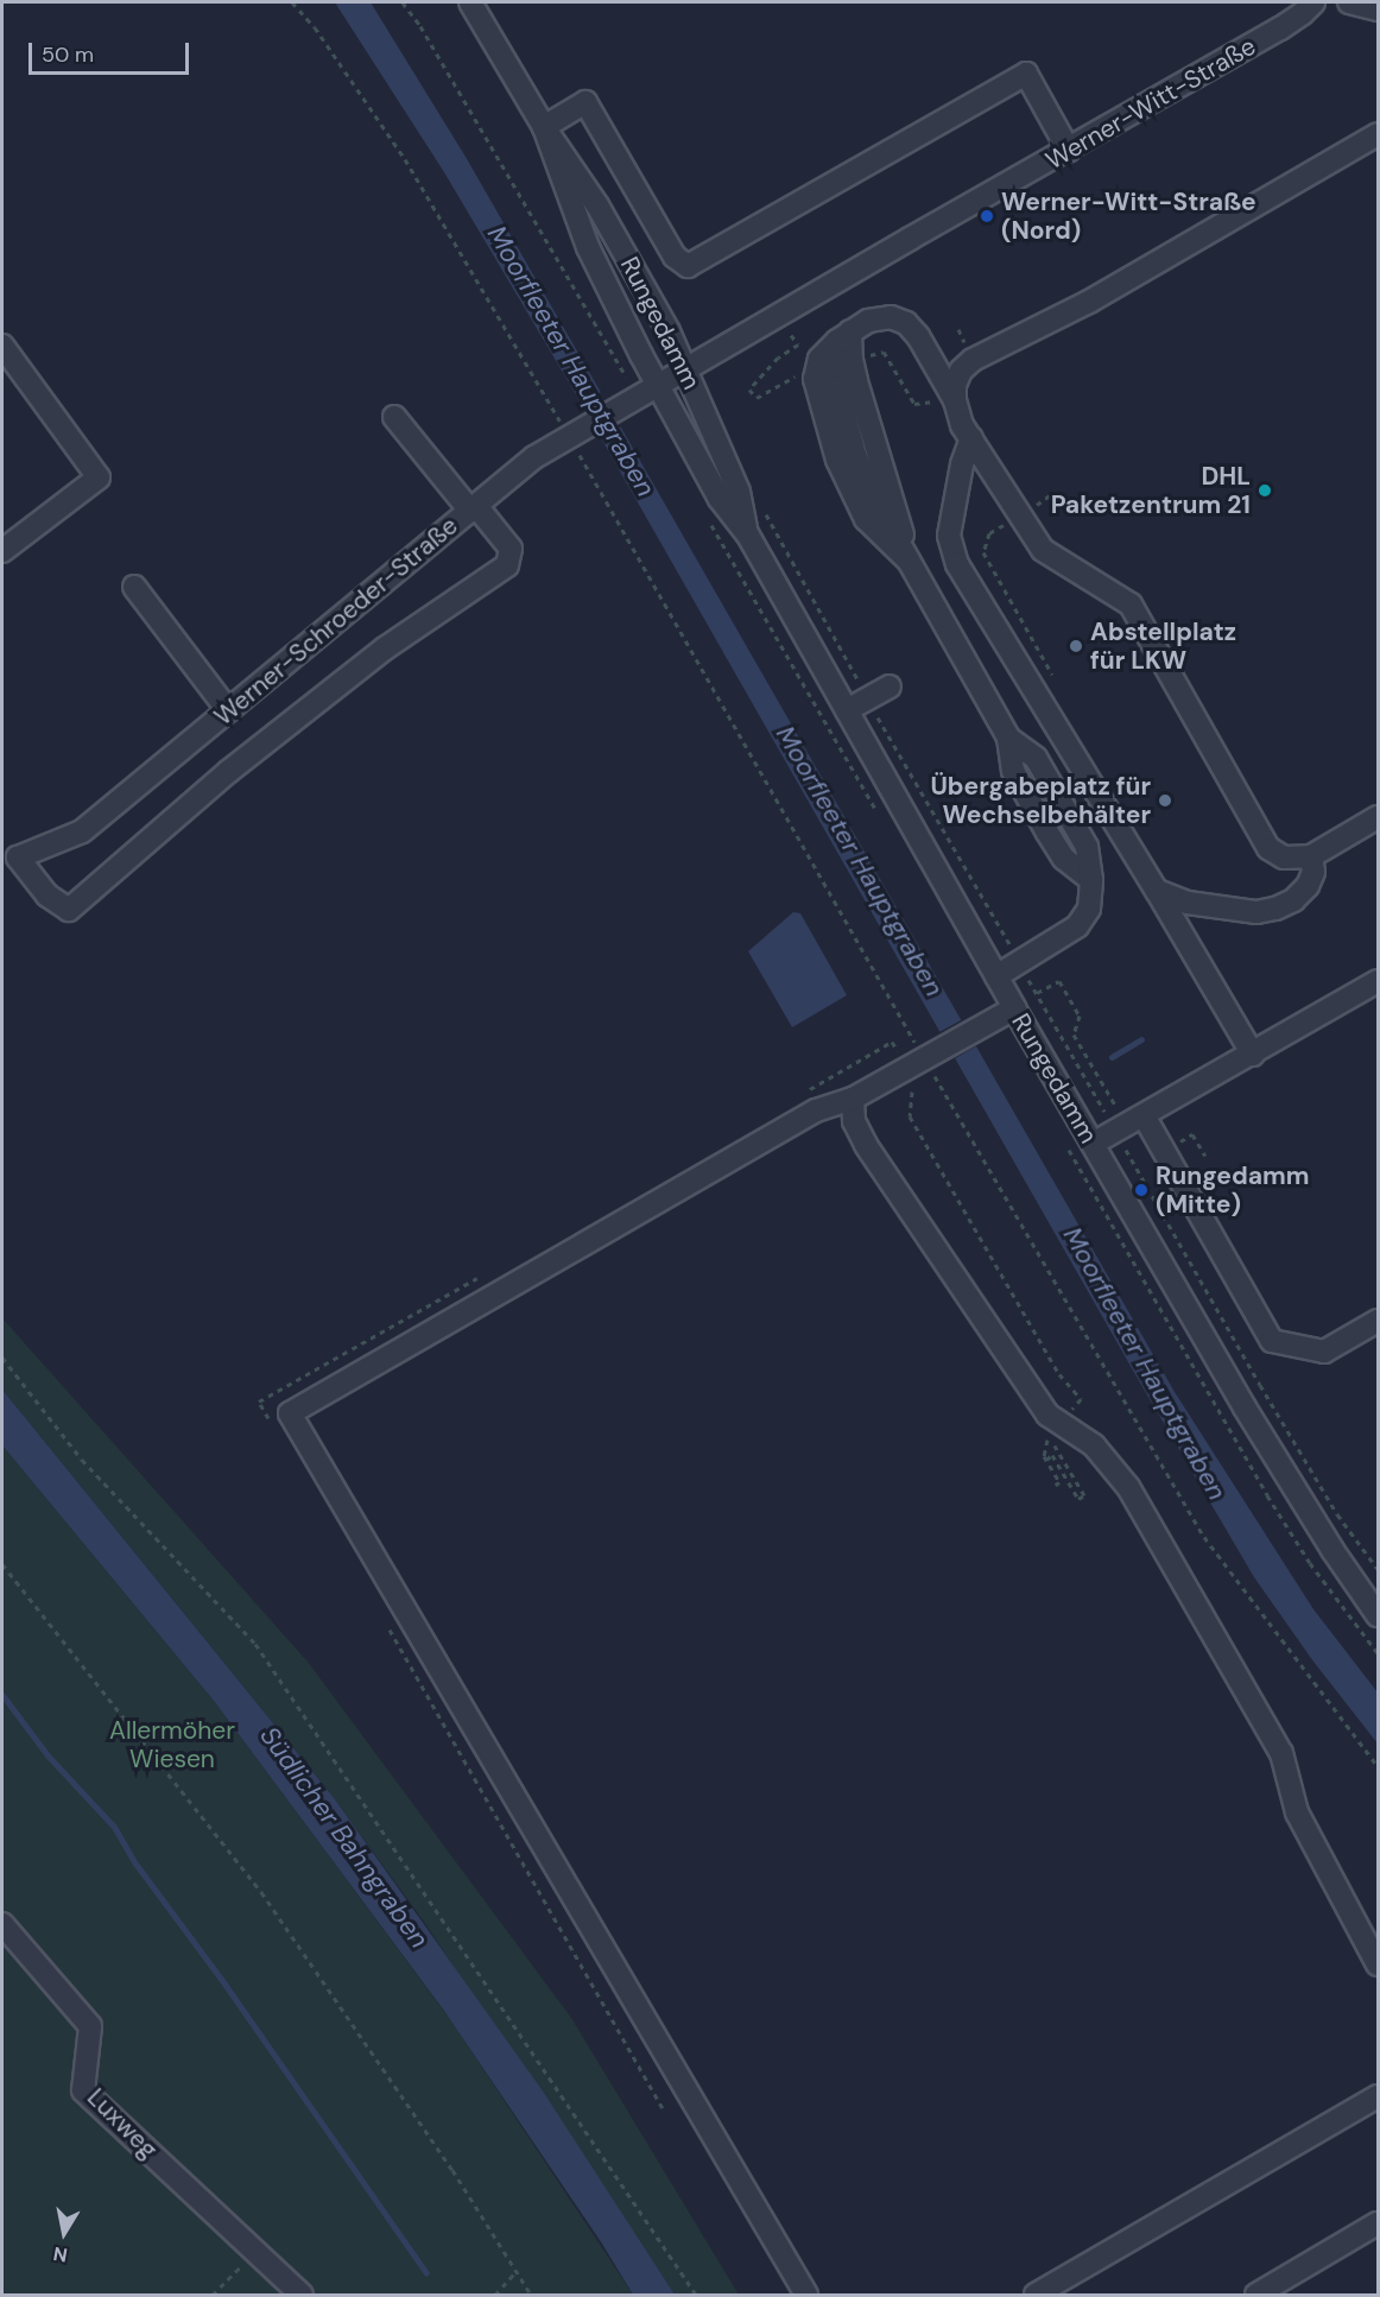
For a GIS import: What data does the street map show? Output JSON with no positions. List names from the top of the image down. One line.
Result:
{"streets":{"street":["Werner-Witt-Straße","Rungedamm","Werner-Schroeder-Straße","Luxweg"]},"crossings":[["Werner-Witt-Straße","Rungedamm"],["Werner-Witt-Straße","Werner-Schroeder-Straße"],["Rungedamm","Werner-Schroeder-Straße"]],"water":["Moorfleeter Hauptgraben","Südlicher Bahngraben"],"parks":["Allermöher Wiesen"],"places":["Werner-Witt-Straße (Nord)","DHL Paketzentrum 21","Abstellplatz für LKW","Übergabeplatz für Wechselbehälter","Rungedamm (Mitte)"],"scale_bar":"50 m","north":"bottom"}
